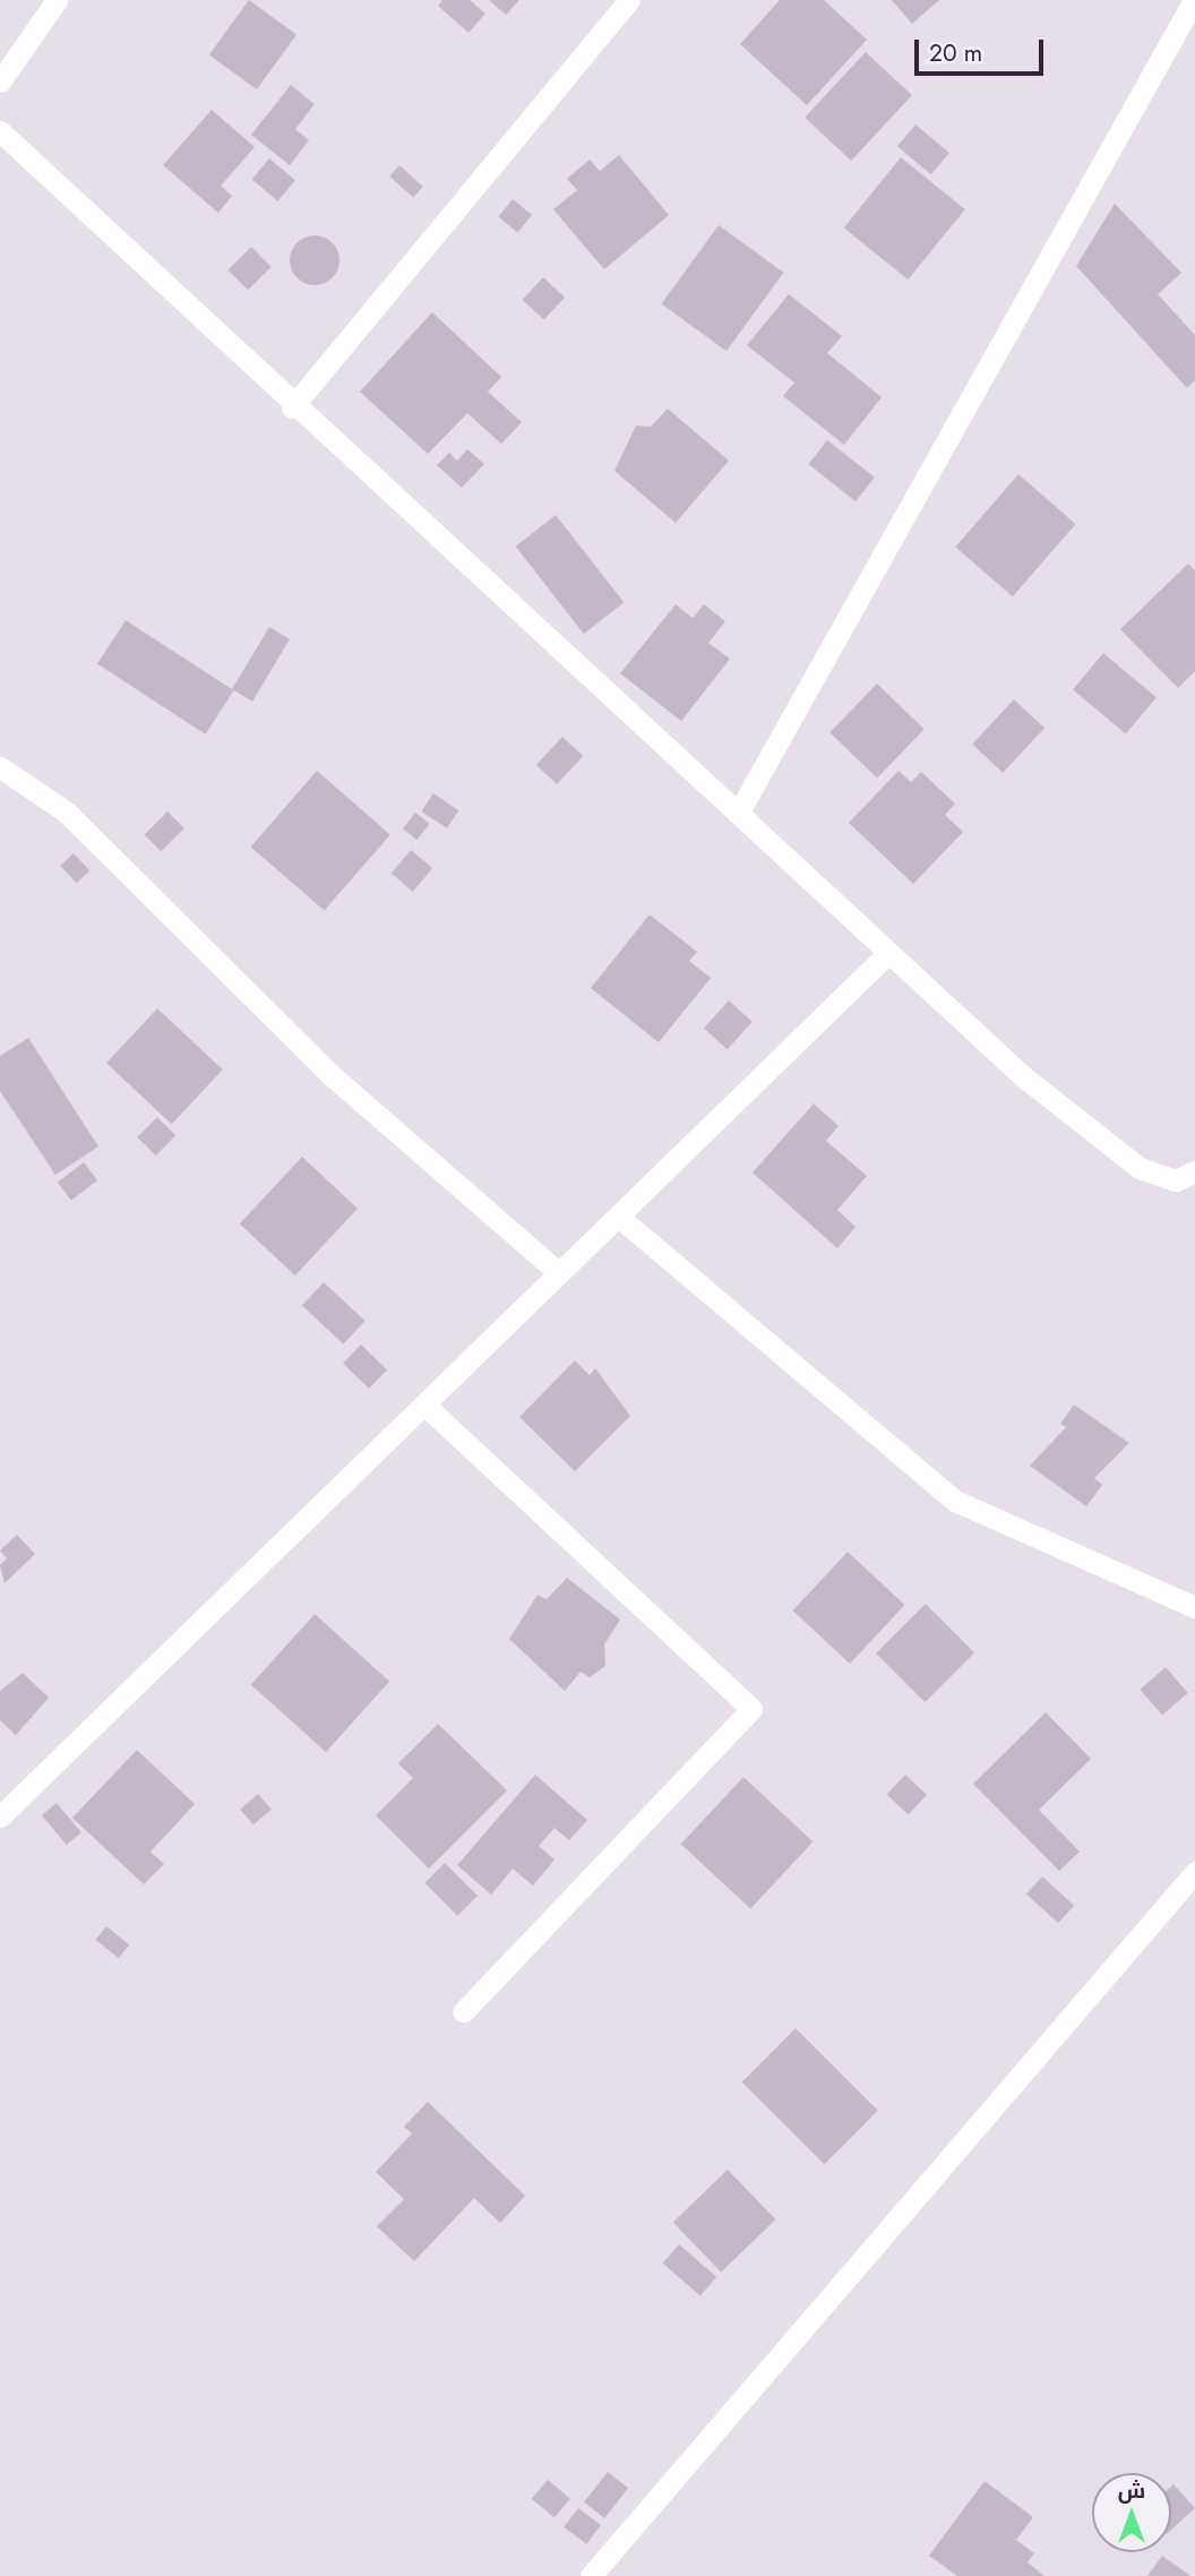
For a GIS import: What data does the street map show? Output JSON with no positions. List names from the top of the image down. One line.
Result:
{"scale_bar":"20 m","north":"top"}
